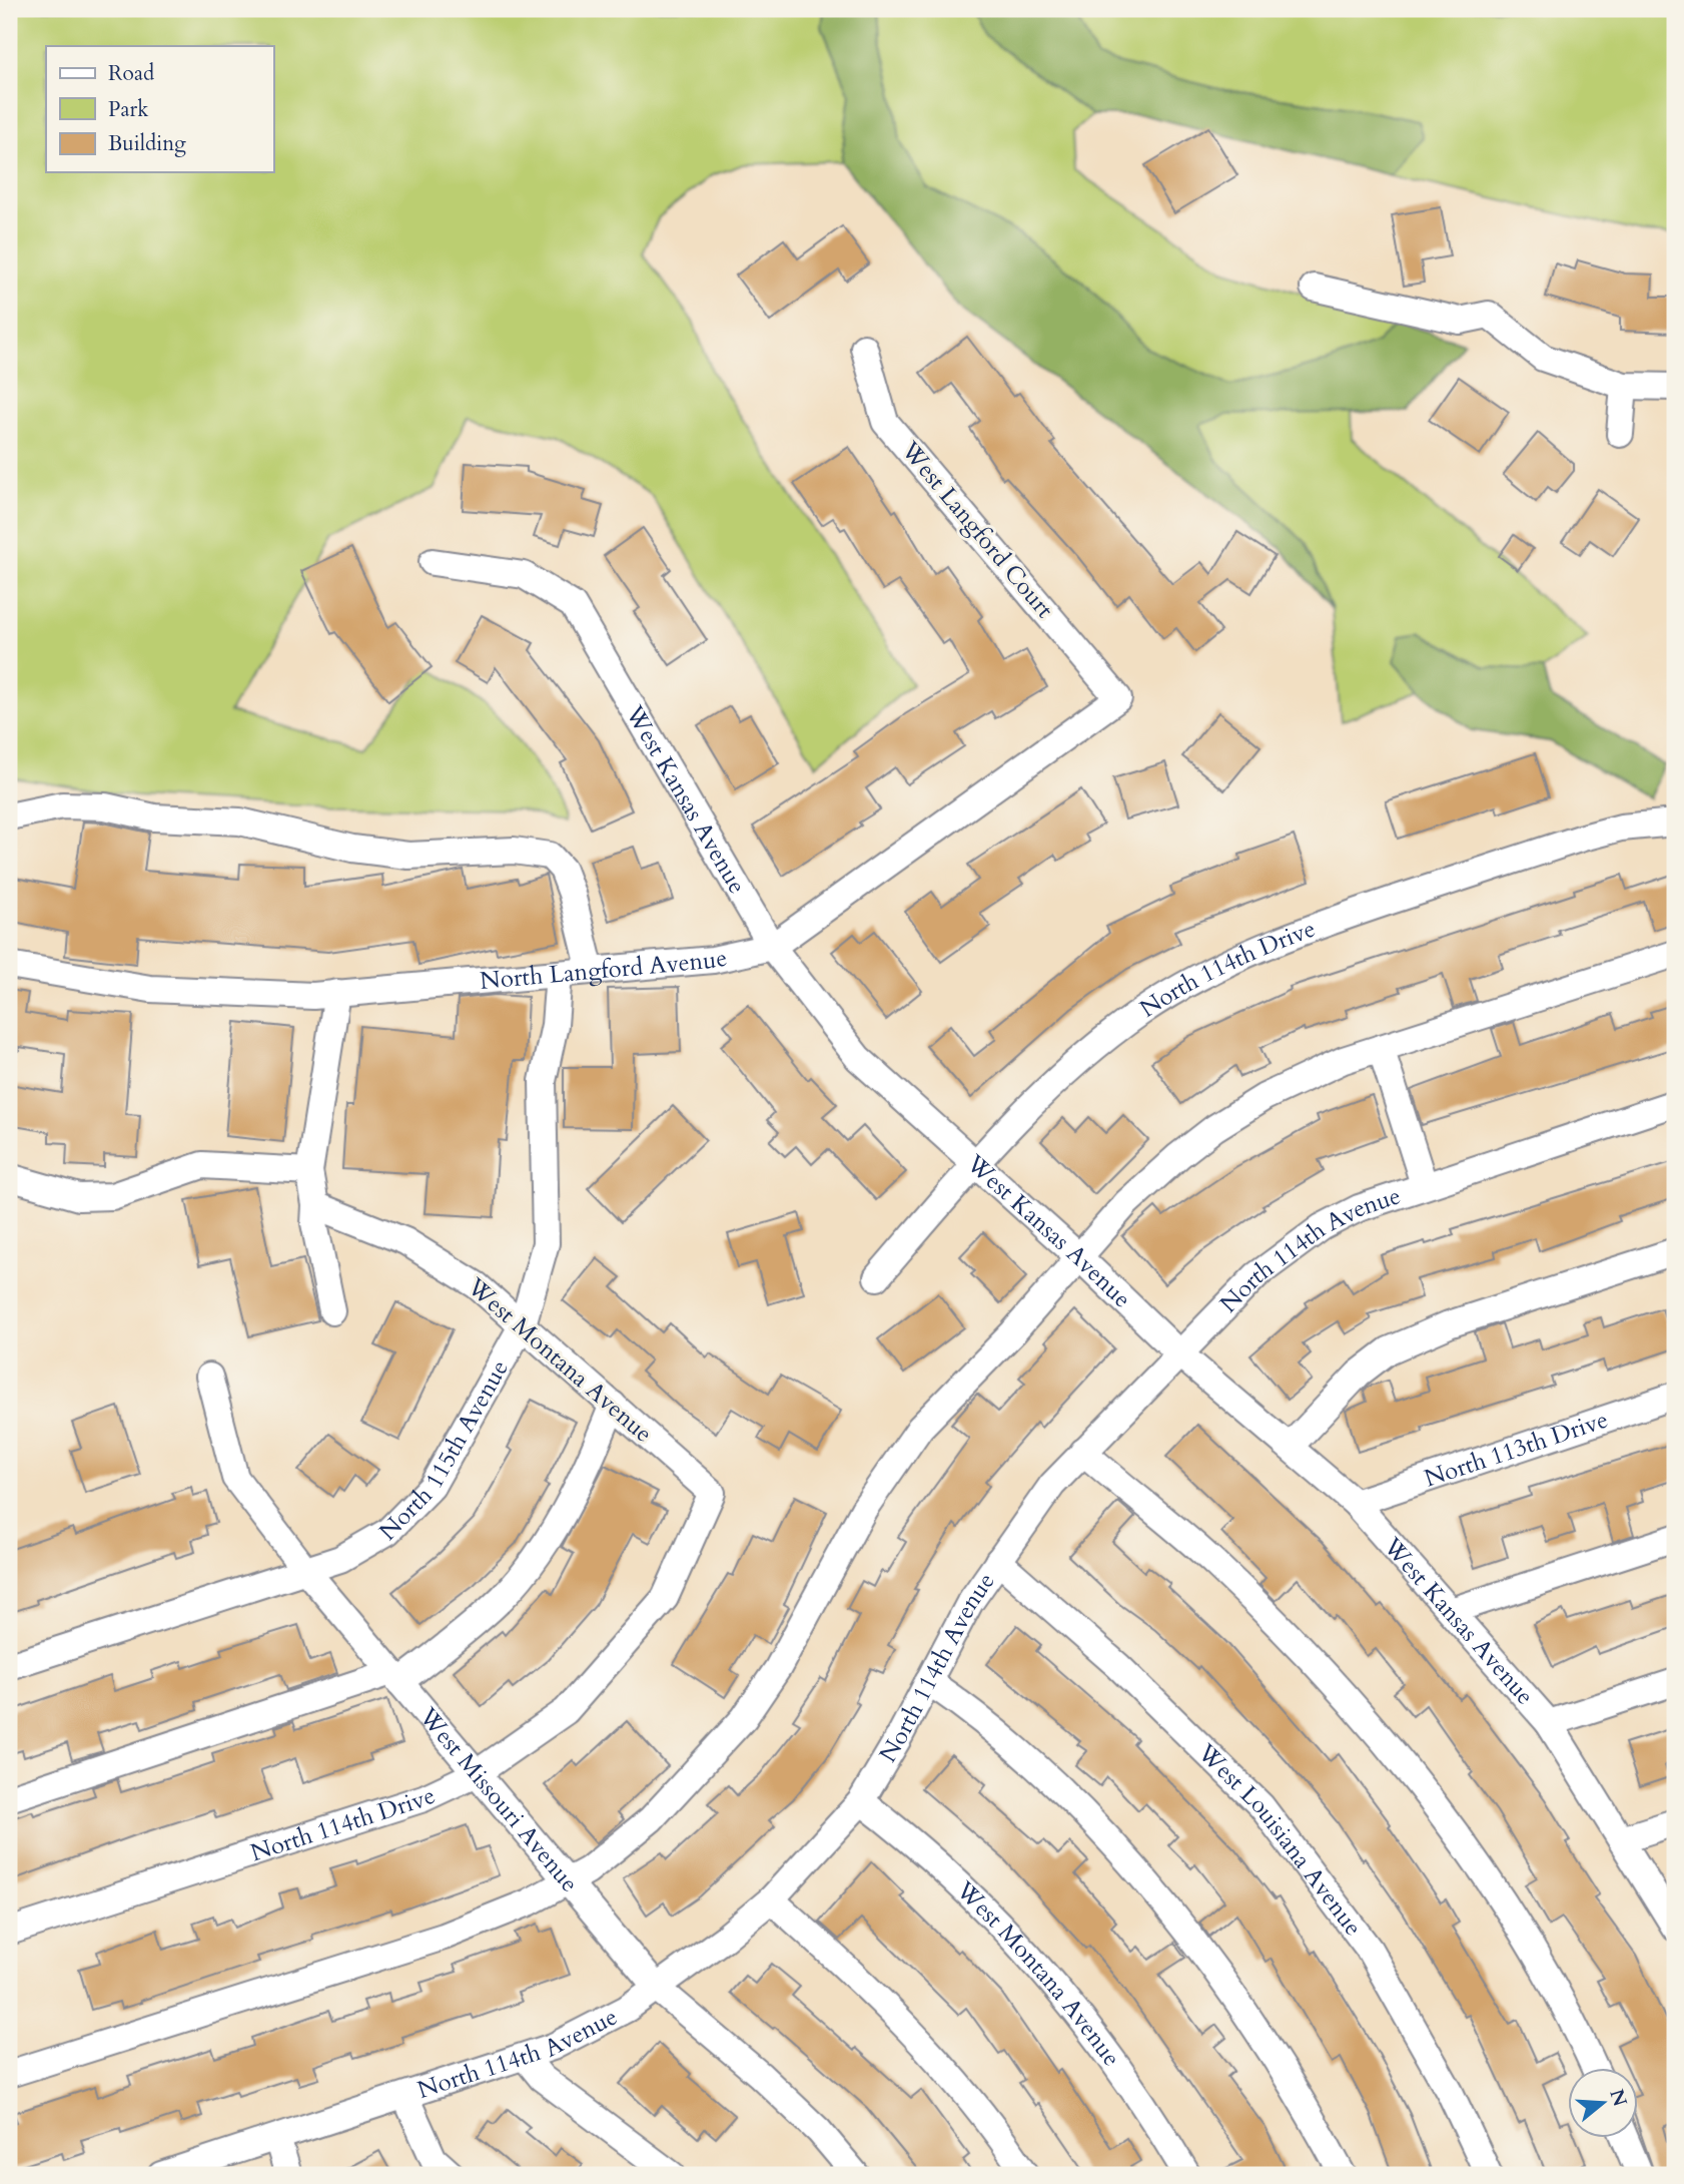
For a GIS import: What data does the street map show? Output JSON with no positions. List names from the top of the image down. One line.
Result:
{"streets":{"street":["West Langford Court","West Kansas Avenue","North Langford Avenue","North 114th Drive","North 114th Avenue","West Montana Avenue","North 115th Avenue","North 113th Drive","West Missouri Avenue","West Louisiana Avenue"]},"crossings":[["West Langford Court","North Langford Avenue"],["West Kansas Avenue","North Langford Avenue"],["West Kansas Avenue","North 114th Drive"],["West Kansas Avenue","North 114th Avenue"],["West Kansas Avenue","North 113th Drive"],["North Langford Avenue","North 115th Avenue"],["North 114th Drive","West Montana Avenue"],["North 114th Drive","West Missouri Avenue"],["North 114th Avenue","West Montana Avenue"],["North 114th Avenue","West Missouri Avenue"],["North 114th Avenue","West Louisiana Avenue"],["West Montana Avenue","North 115th Avenue"],["North 115th Avenue","West Missouri Avenue"]],"legend":["Road","Park","Building"],"north":"right"}
